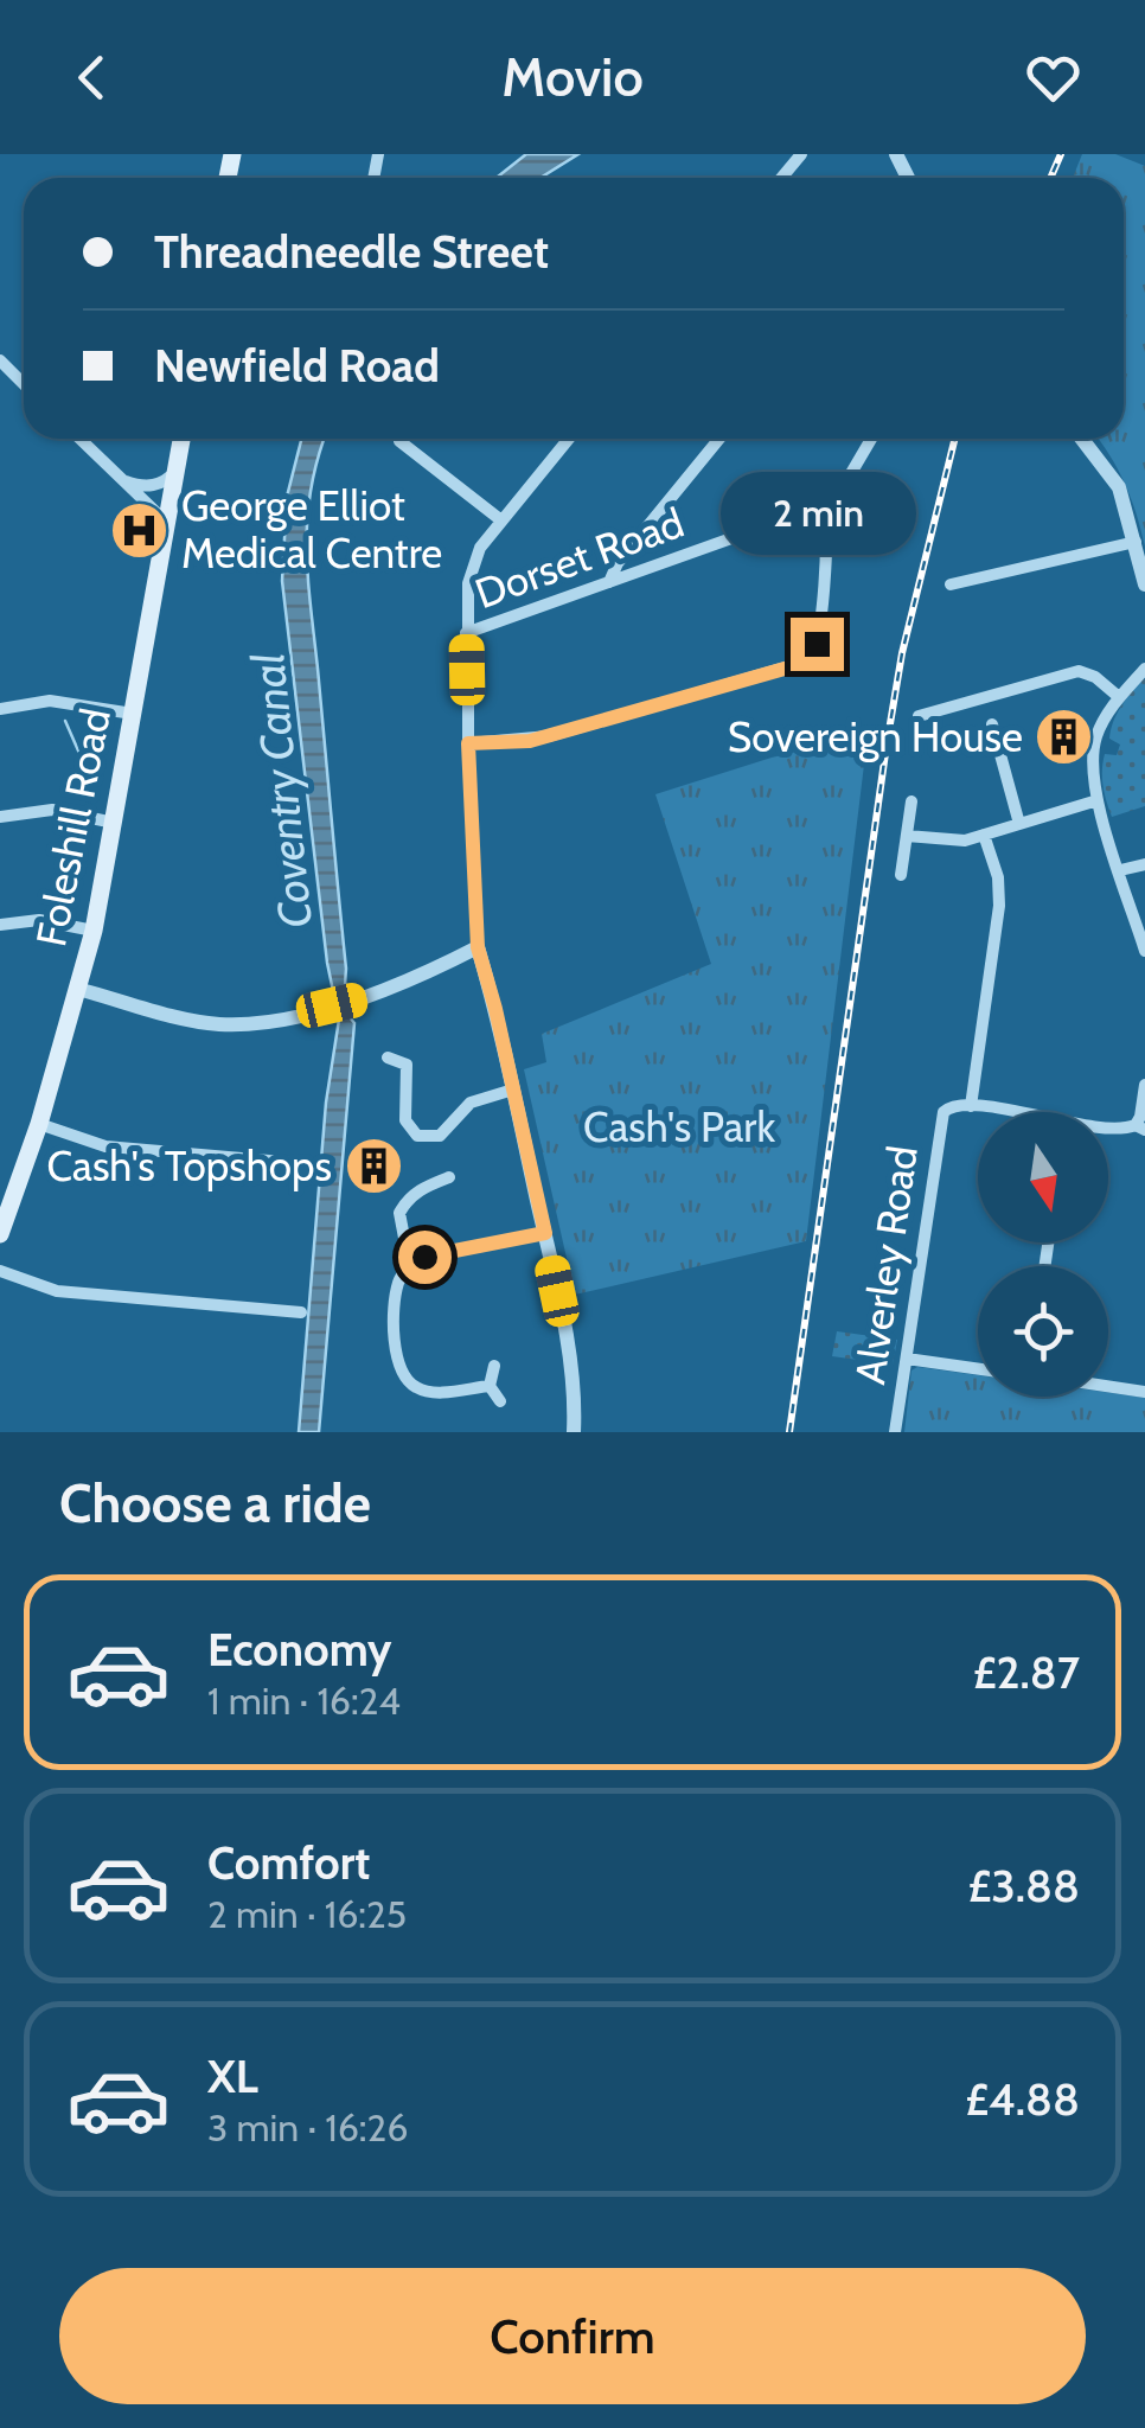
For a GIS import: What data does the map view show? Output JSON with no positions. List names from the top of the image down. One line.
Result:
{"streets":{"main road":["Foleshill Road"],"street":["Dorset Road","Alverley Road"]},"water":["Coventry Canal"],"parks":["Cash's Park"],"places":{"hospital":["George Elliot Medical Centre"],"building":["Sovereign House","Cash's Topshops"]},"north":"bottom","page":{"header":"Movio","banner":["Threadneedle Street","Newfield Road"],"bubble":"2 min","heading":"Choose a ride","list":[{"name":"Economy","note":"1 min · 16:24","value":"£2.87"},{"name":"Comfort","note":"2 min · 16:25","value":"£3.88"},{"name":"XL","note":"3 min · 16:26","value":"£4.88"}],"buttons":"Confirm"}}
